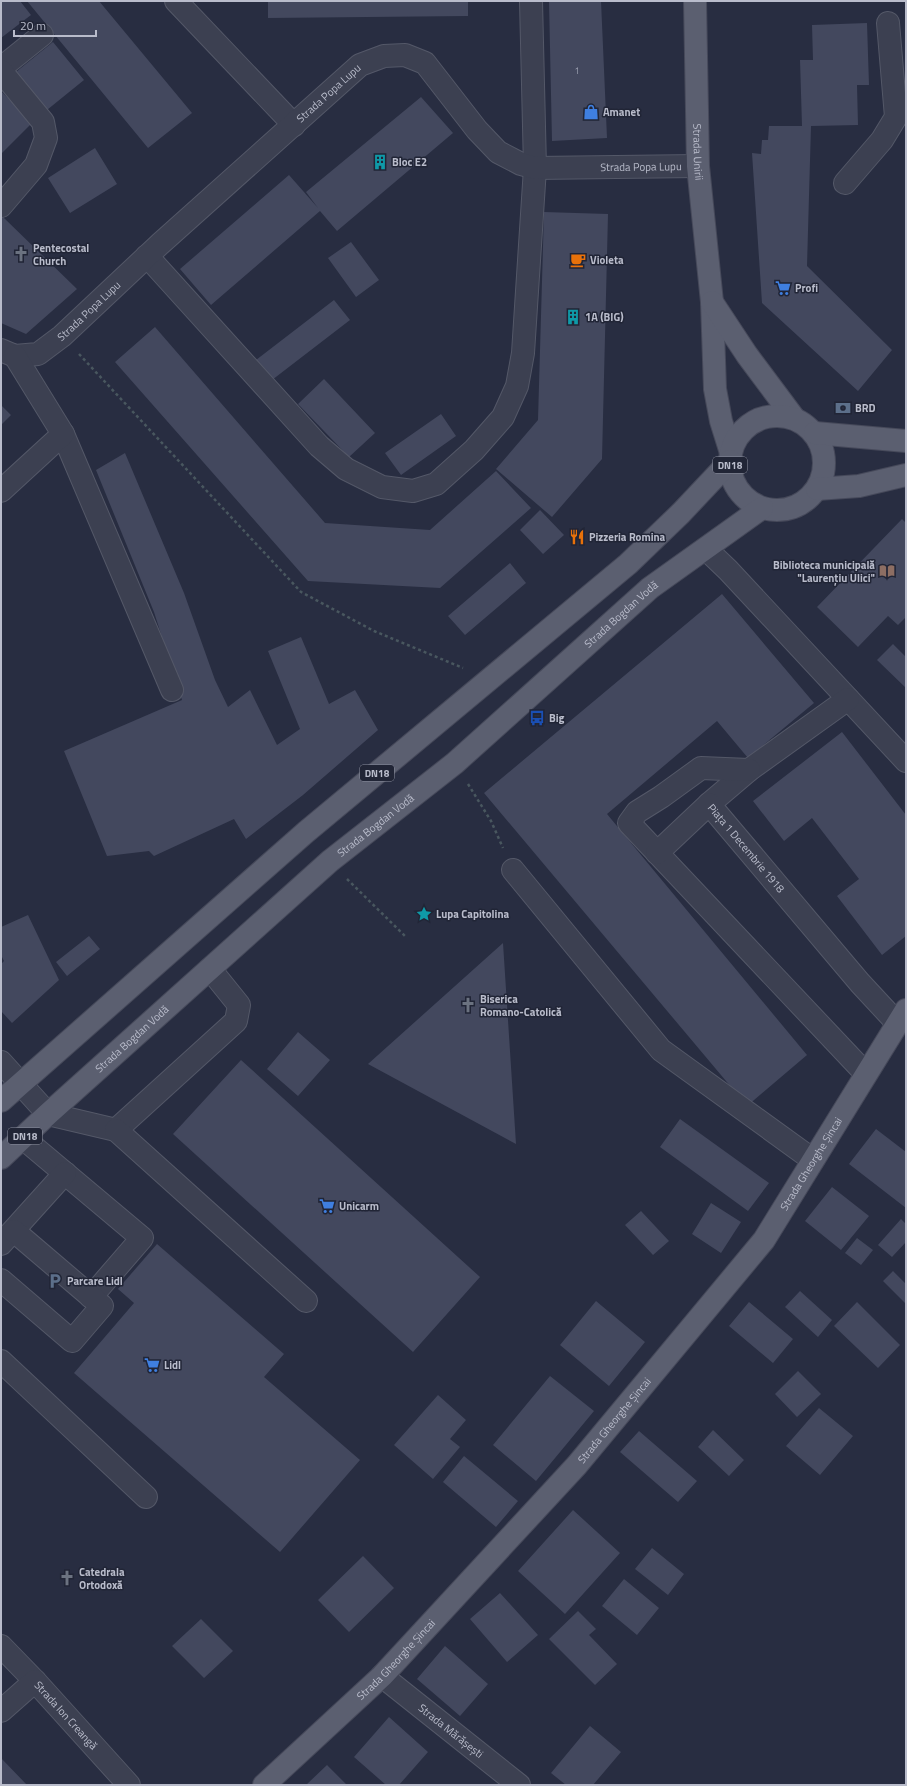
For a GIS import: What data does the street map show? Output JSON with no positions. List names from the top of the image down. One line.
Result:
{"streets":{"main road":["Strada Unirii","DN18","Strada Bogdan Vodă","Strada Gheorghe Șincai"],"street":["Strada Popa Lupu","Piața 1 Decembrie 1918","Strada Ion Creangă","Strada Mărășești"]},"crossings":[["Strada Popa Lupu","Strada Unirii"],["Strada Unirii","DN18"],["Strada Unirii","Strada Bogdan Vodă"],["DN18","Strada Bogdan Vodă"],["Piața 1 Decembrie 1918","Strada Gheorghe Șincai"],["Strada Gheorghe Șincai","Strada Mărășești"]],"places":{"shop":["Amanet"],"building":["Bloc E2","1A (BIG)"],"church":["Pentecostal Church","Biserica Romano-Catolică","Catedrala Ortodoxă"],"cafe":["Violeta"],"supermarket":["Profi","Unicarm","Lidl"],"bank":["BRD"],"restaurant":["Pizzeria Romina"],"library":["Biblioteca municipală \"Laurențiu Ulici\""],"bus stop":["Big"],"place":["Lupa Capitolina"],"parking":["Parcare Lidl"]},"house_numbers":["1"],"scale_bar":"20 m"}
